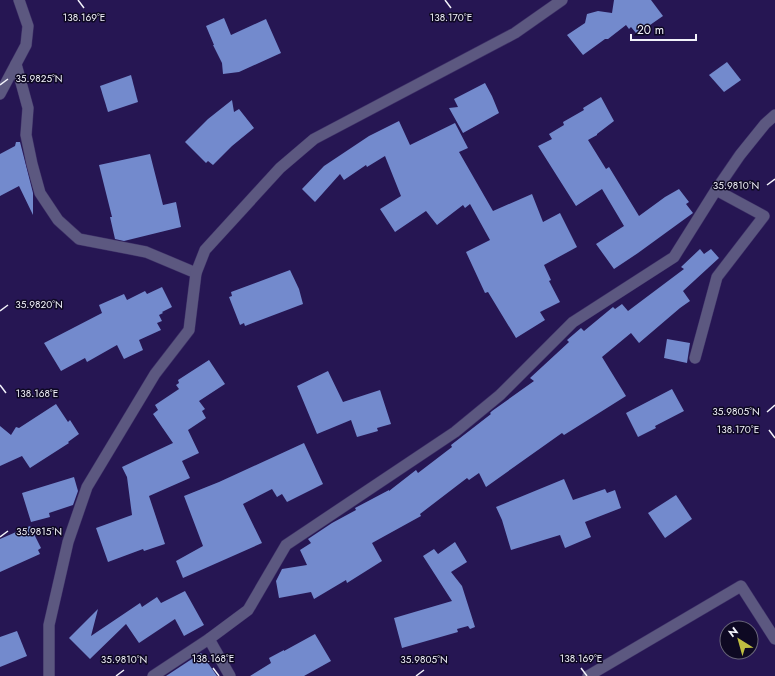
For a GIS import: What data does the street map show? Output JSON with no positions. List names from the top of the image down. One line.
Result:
{"scale_bar":"20 m","north":"top left","coordinates":["138.169°E","138.170°E","35.9825°N","35.9810°N","35.9820°N","138.168°E","35.9805°N","35.9815°N"]}
